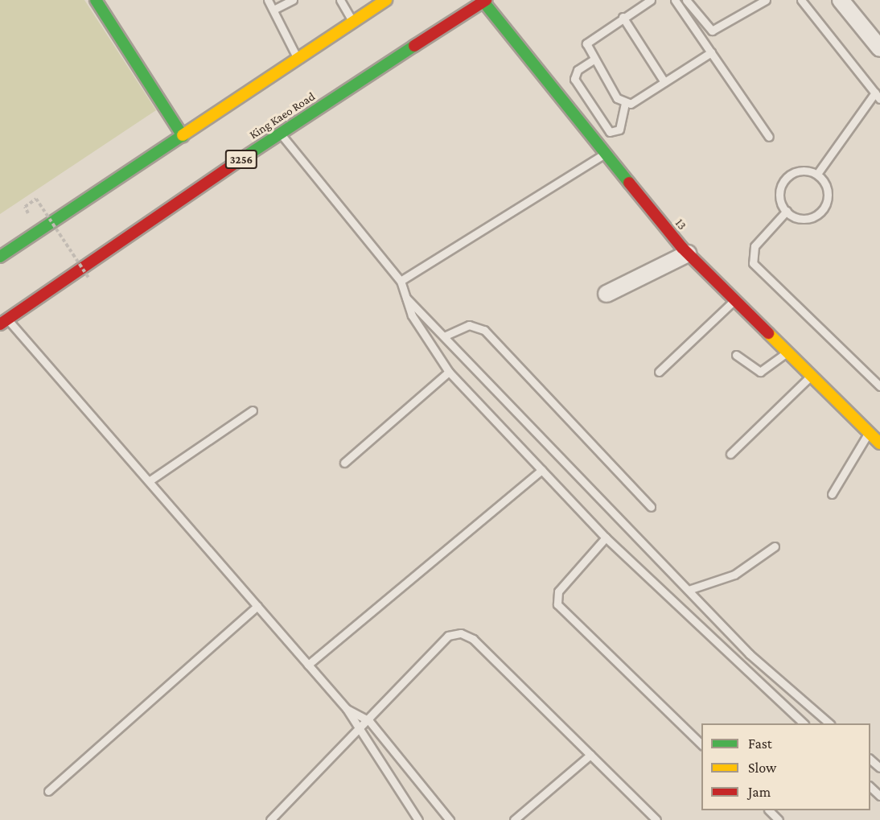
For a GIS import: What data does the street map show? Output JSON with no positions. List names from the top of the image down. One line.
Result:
{"streets":{"main road":["King Kaeo Road","3256","13"]},"crossings":[["King Kaeo Road","13"]],"legend":["Fast","Slow","Jam"]}
